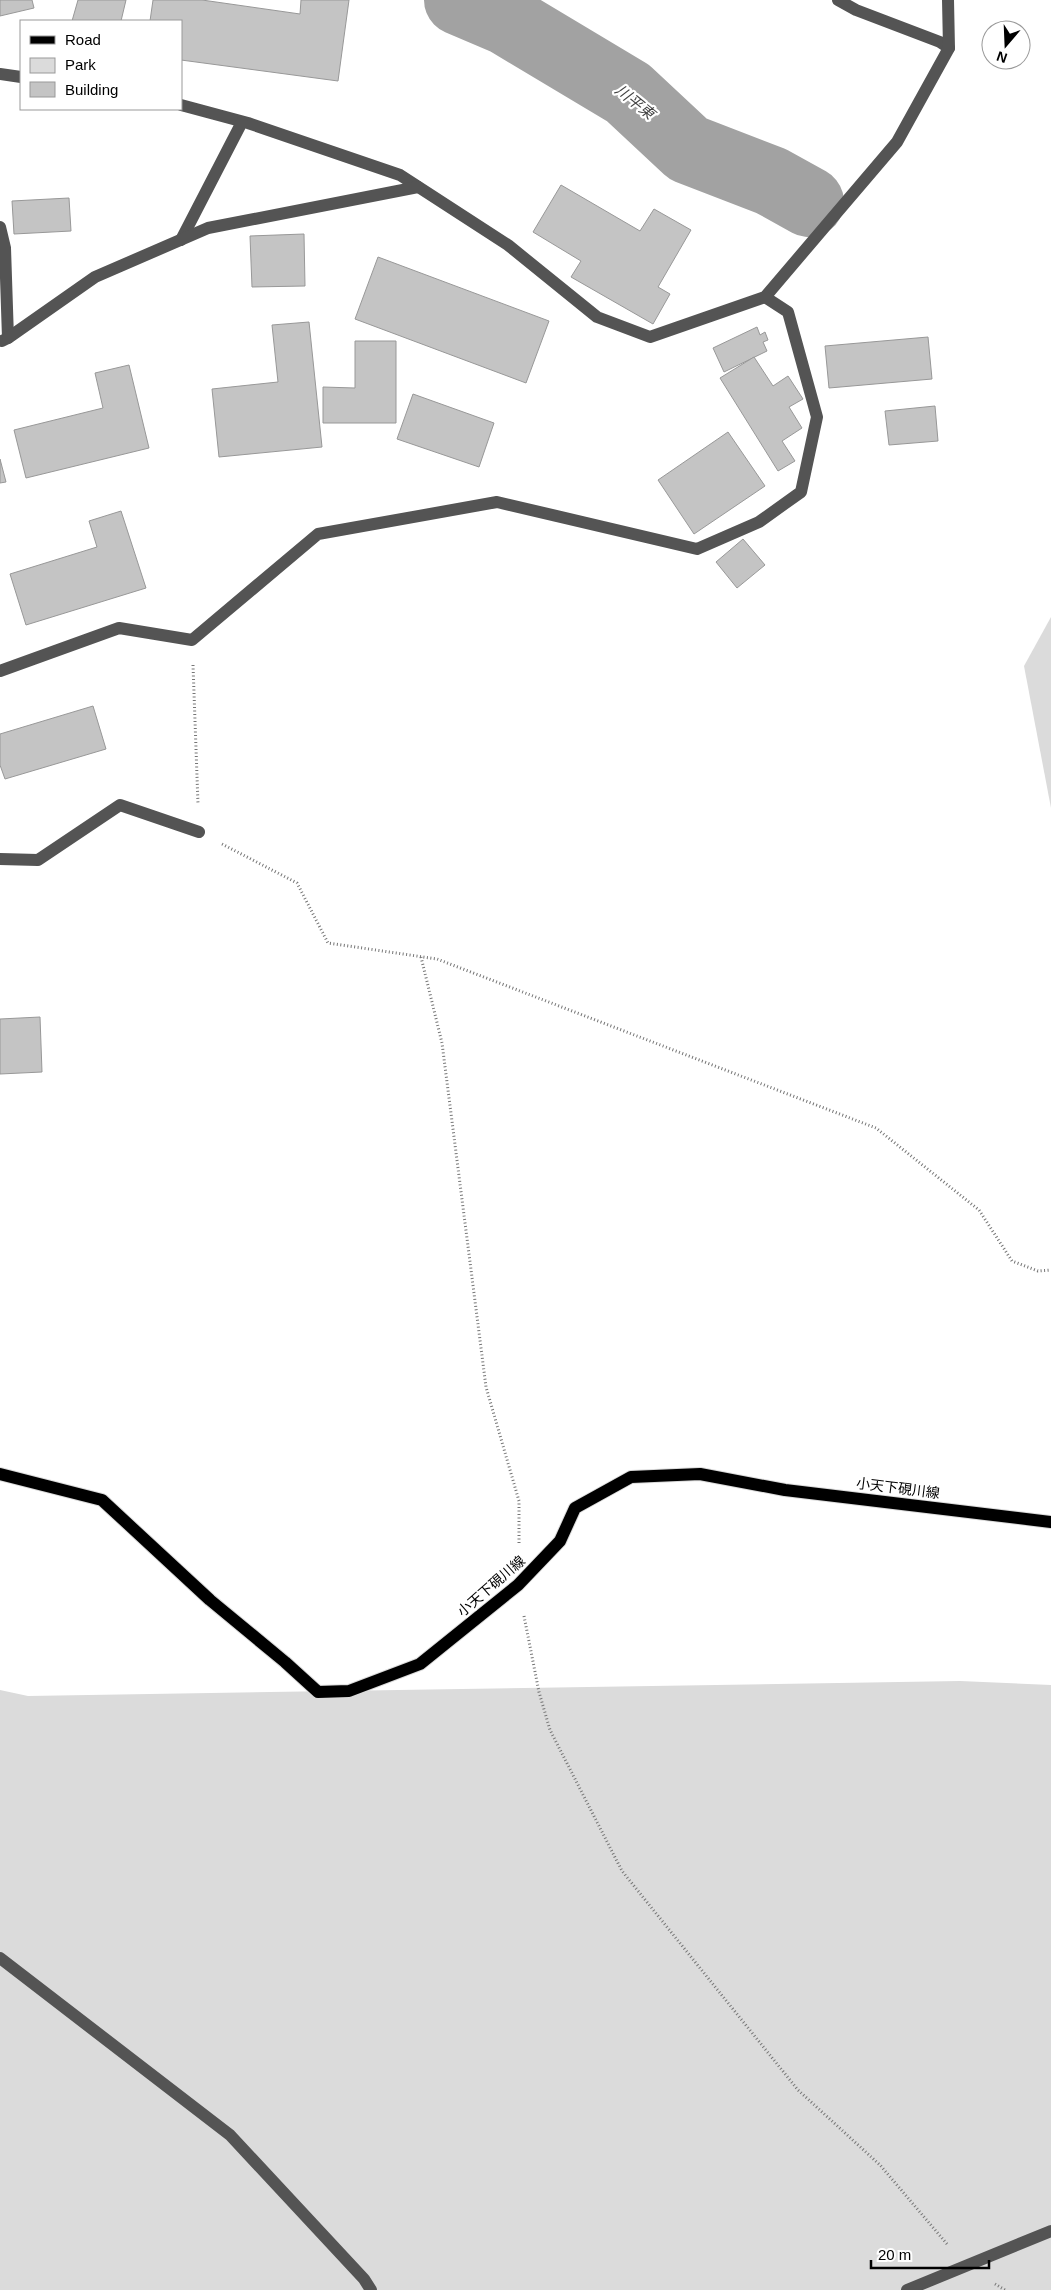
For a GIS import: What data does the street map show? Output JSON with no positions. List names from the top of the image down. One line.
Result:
{"streets":{"main road":["小天下硯川線"]},"water":["川平東"],"legend":["Road","Park","Building"],"scale_bar":"20 m","north":"bottom"}
